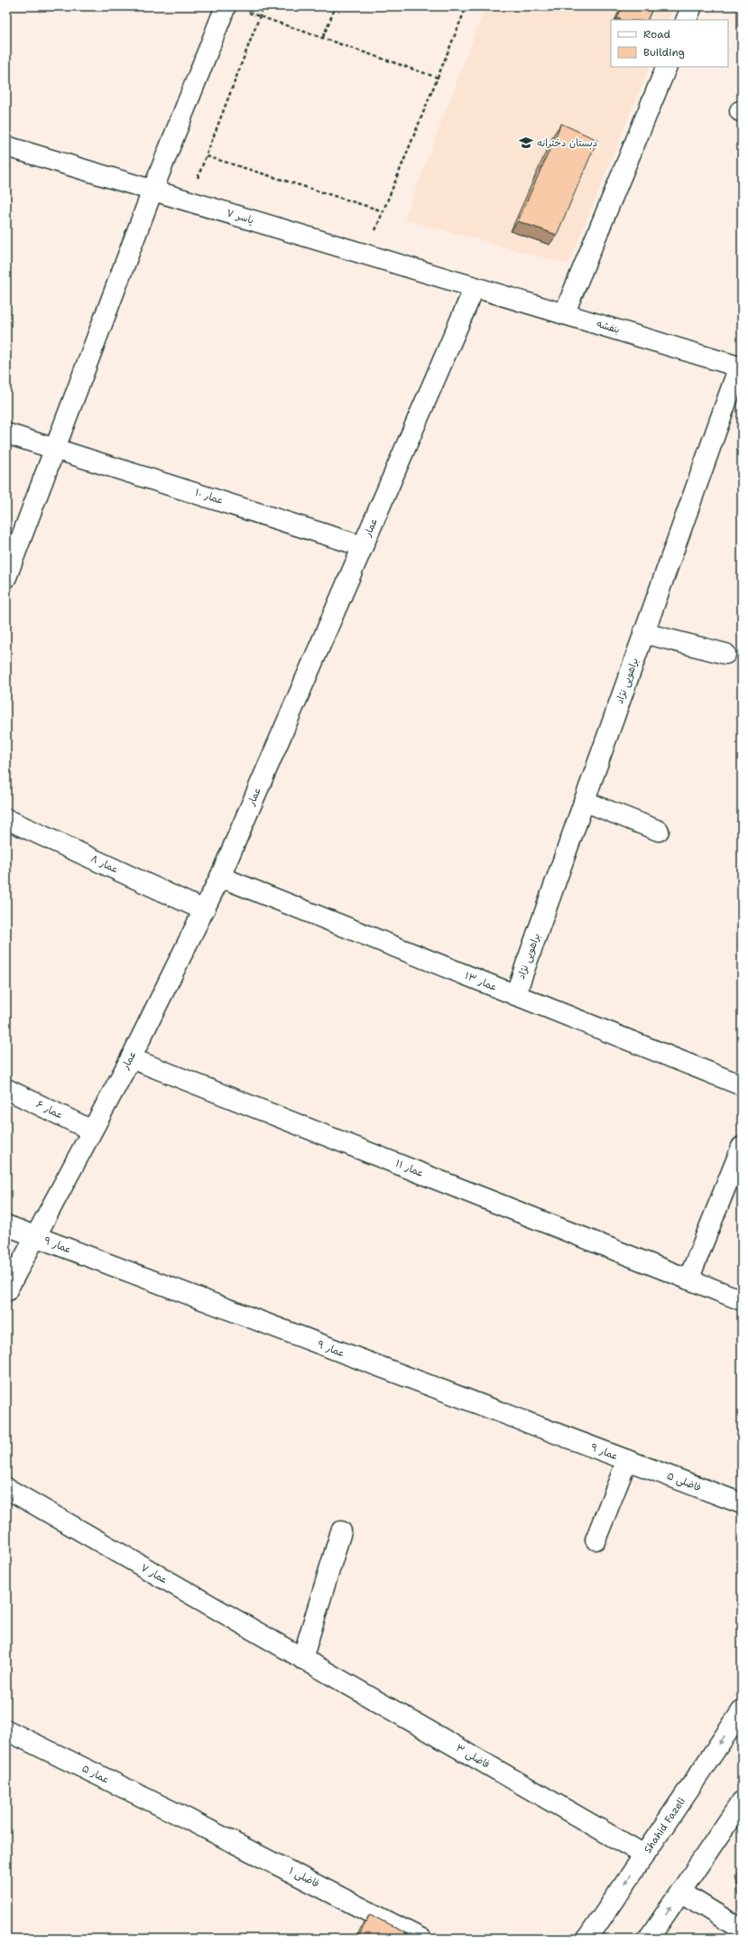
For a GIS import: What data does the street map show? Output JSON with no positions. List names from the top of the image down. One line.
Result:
{"streets":{"street":["یاسر ۷","بنفشه","عمار ۱۰","عمار","براهویی نژاد","عمار ۸","عمار ۱۳","عمار ۶","عمار ۱۱","عمار ۹","فاضلی ۵","عمار ۷","فاضلی ۳","عمار ۵","Shahid Fazeli","فاضلی ۱"]},"crossings":[["یاسر ۷","بنفشه"],["یاسر ۷","عمار"],["بنفشه","عمار"],["بنفشه","براهویی نژاد"],["عمار ۱۰","عمار"],["عمار","عمار ۸"],["عمار","عمار ۱۳"],["عمار","عمار ۶"],["عمار","عمار ۱۱"],["عمار","عمار ۹"],["براهویی نژاد","عمار ۱۳"],["عمار ۹","فاضلی ۵"],["عمار ۷","فاضلی ۳"],["فاضلی ۳","Shahid Fazeli"],["عمار ۵","فاضلی ۱"]],"places":{"school or university":["دبستان دخترانه"]},"legend":["Road","Building"]}
